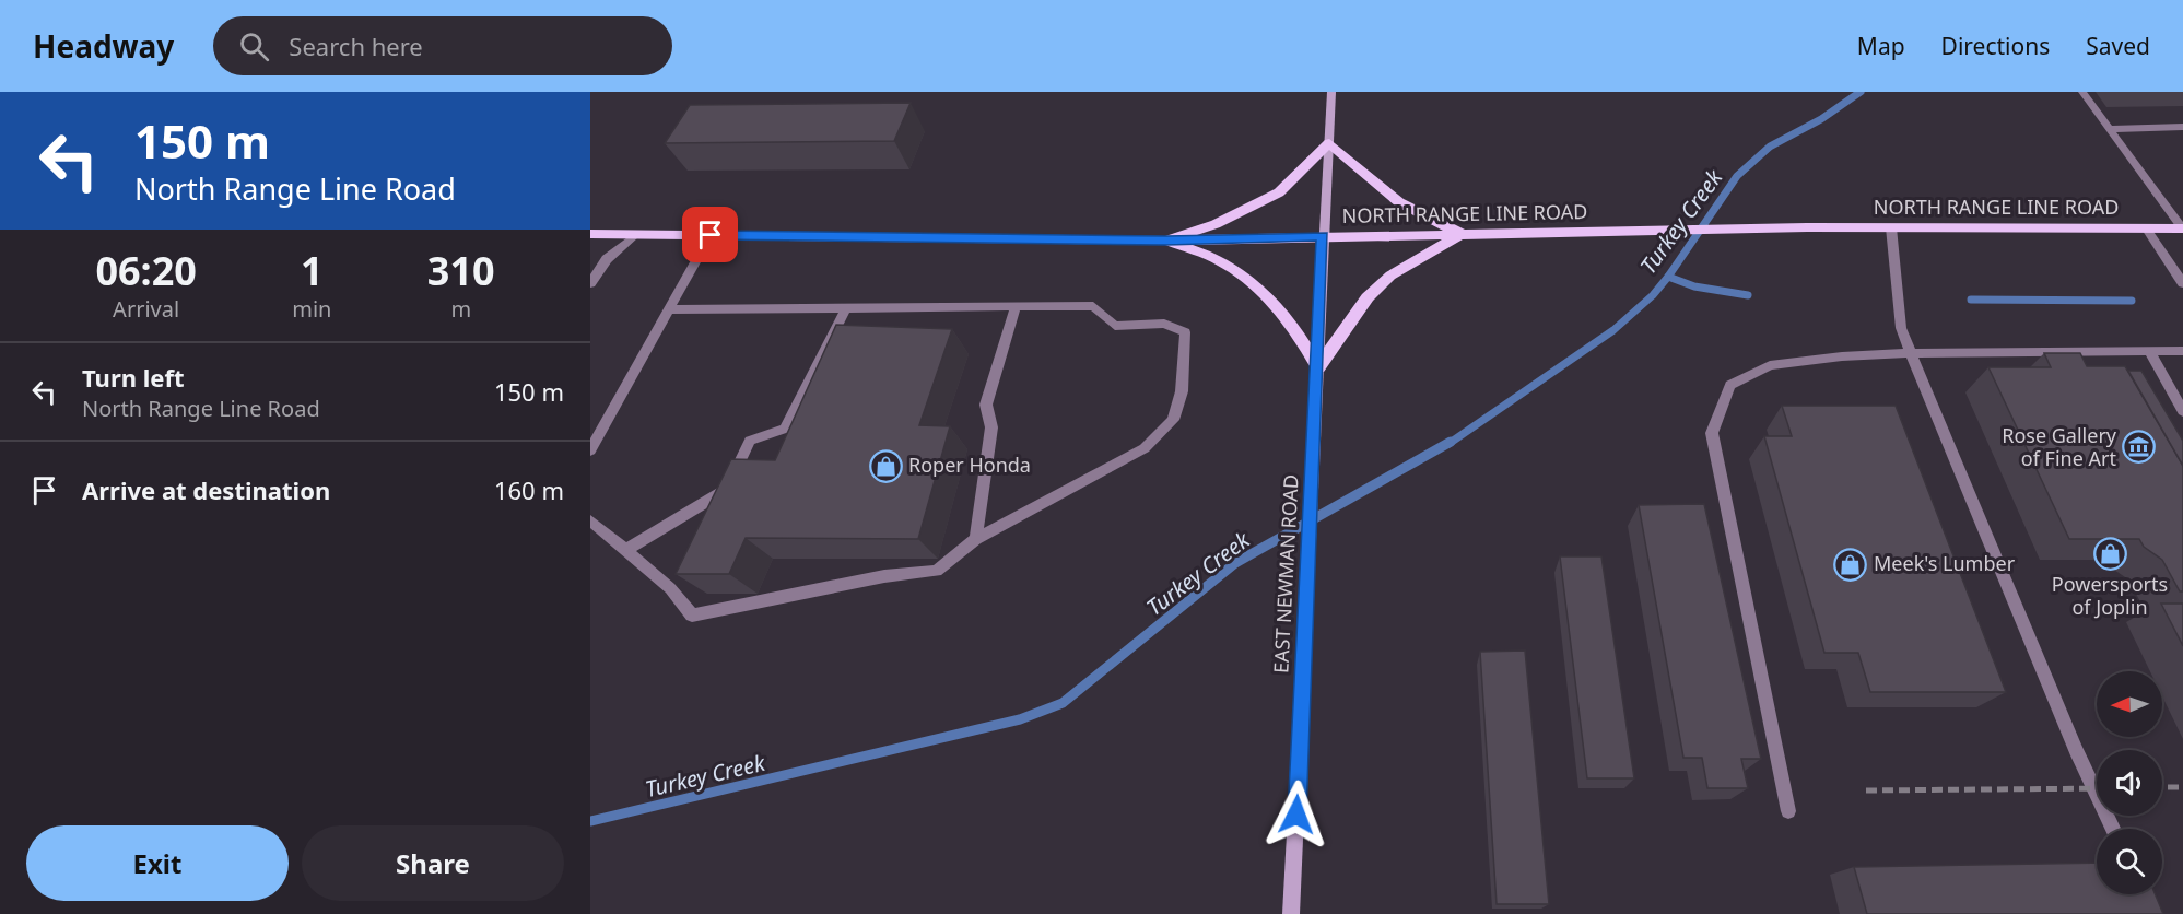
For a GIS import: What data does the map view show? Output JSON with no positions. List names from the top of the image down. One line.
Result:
{"streets":{"main road":["NORTH RANGE LINE ROAD"],"street":["EAST NEWMAN ROAD"]},"crossings":[["NORTH RANGE LINE ROAD","EAST NEWMAN ROAD"]],"water":["Turkey Creek"],"places":{"museum":["Rose Gallery of Fine Art"],"shop":["Roper Honda","Powersports of Joplin","Meek's Lumber"]},"north":"left","page":{"header":"Headway","search":"Search here","nav":["Map","Directions","Saved"],"turn":["150 m","North Range Line Road"],"eta":["06:20","Arrival","1","min","310","m"],"list":[{"name":"Turn left","note":"North Range Line Road","value":"150 m"},{"name":"Arrive at destination","value":"160 m"}],"buttons":["Exit","Share"]}}
